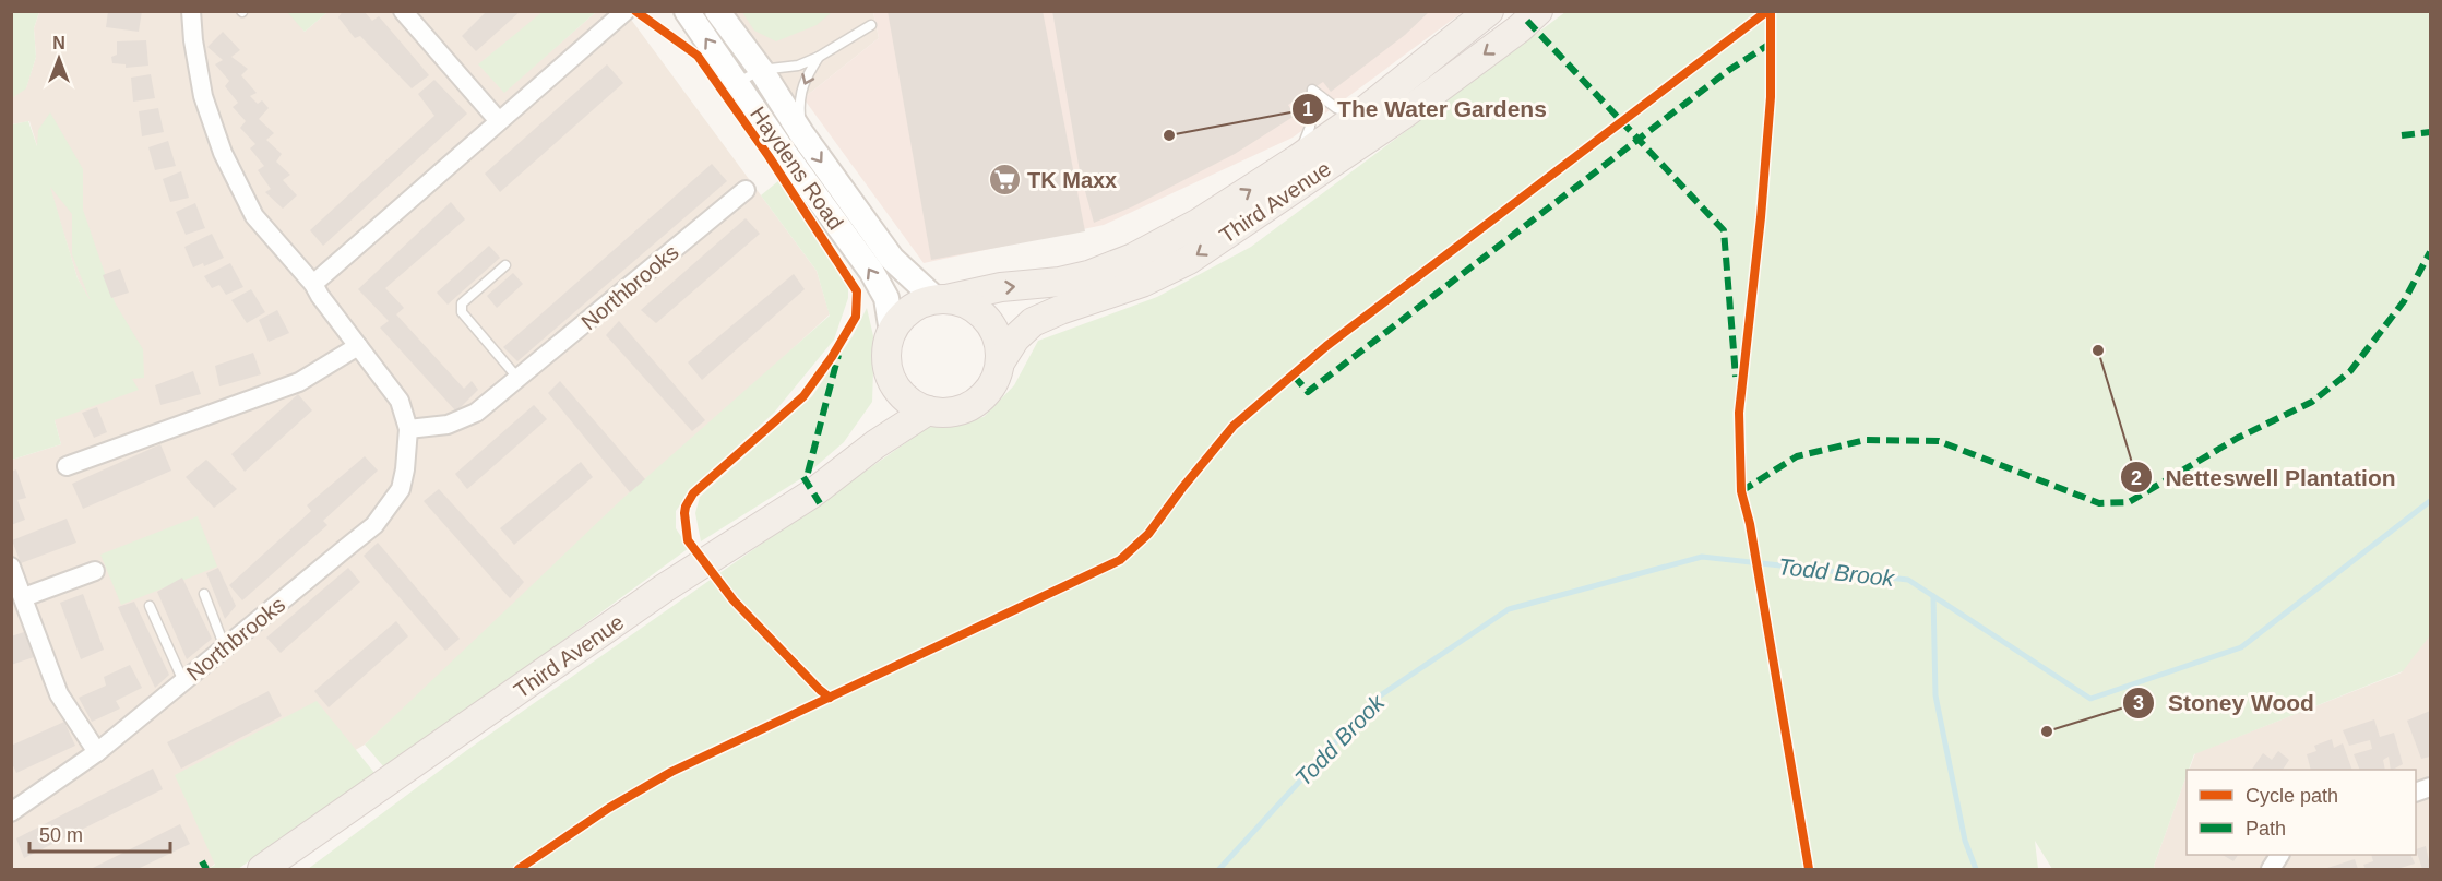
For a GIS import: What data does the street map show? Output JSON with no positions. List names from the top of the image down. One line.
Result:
{"streets":{"main road":["Third Avenue"],"street":["Haydens Road","Northbrooks"]},"crossings":[["Haydens Road","Third Avenue"]],"water":["Todd Brook"],"places":{"other":["The Water Gardens","Netteswell Plantation","Stoney Wood"],"supermarket":["TK Maxx"]},"legend":["Cycle path","Path"],"scale_bar":"50 m","north":"top"}
